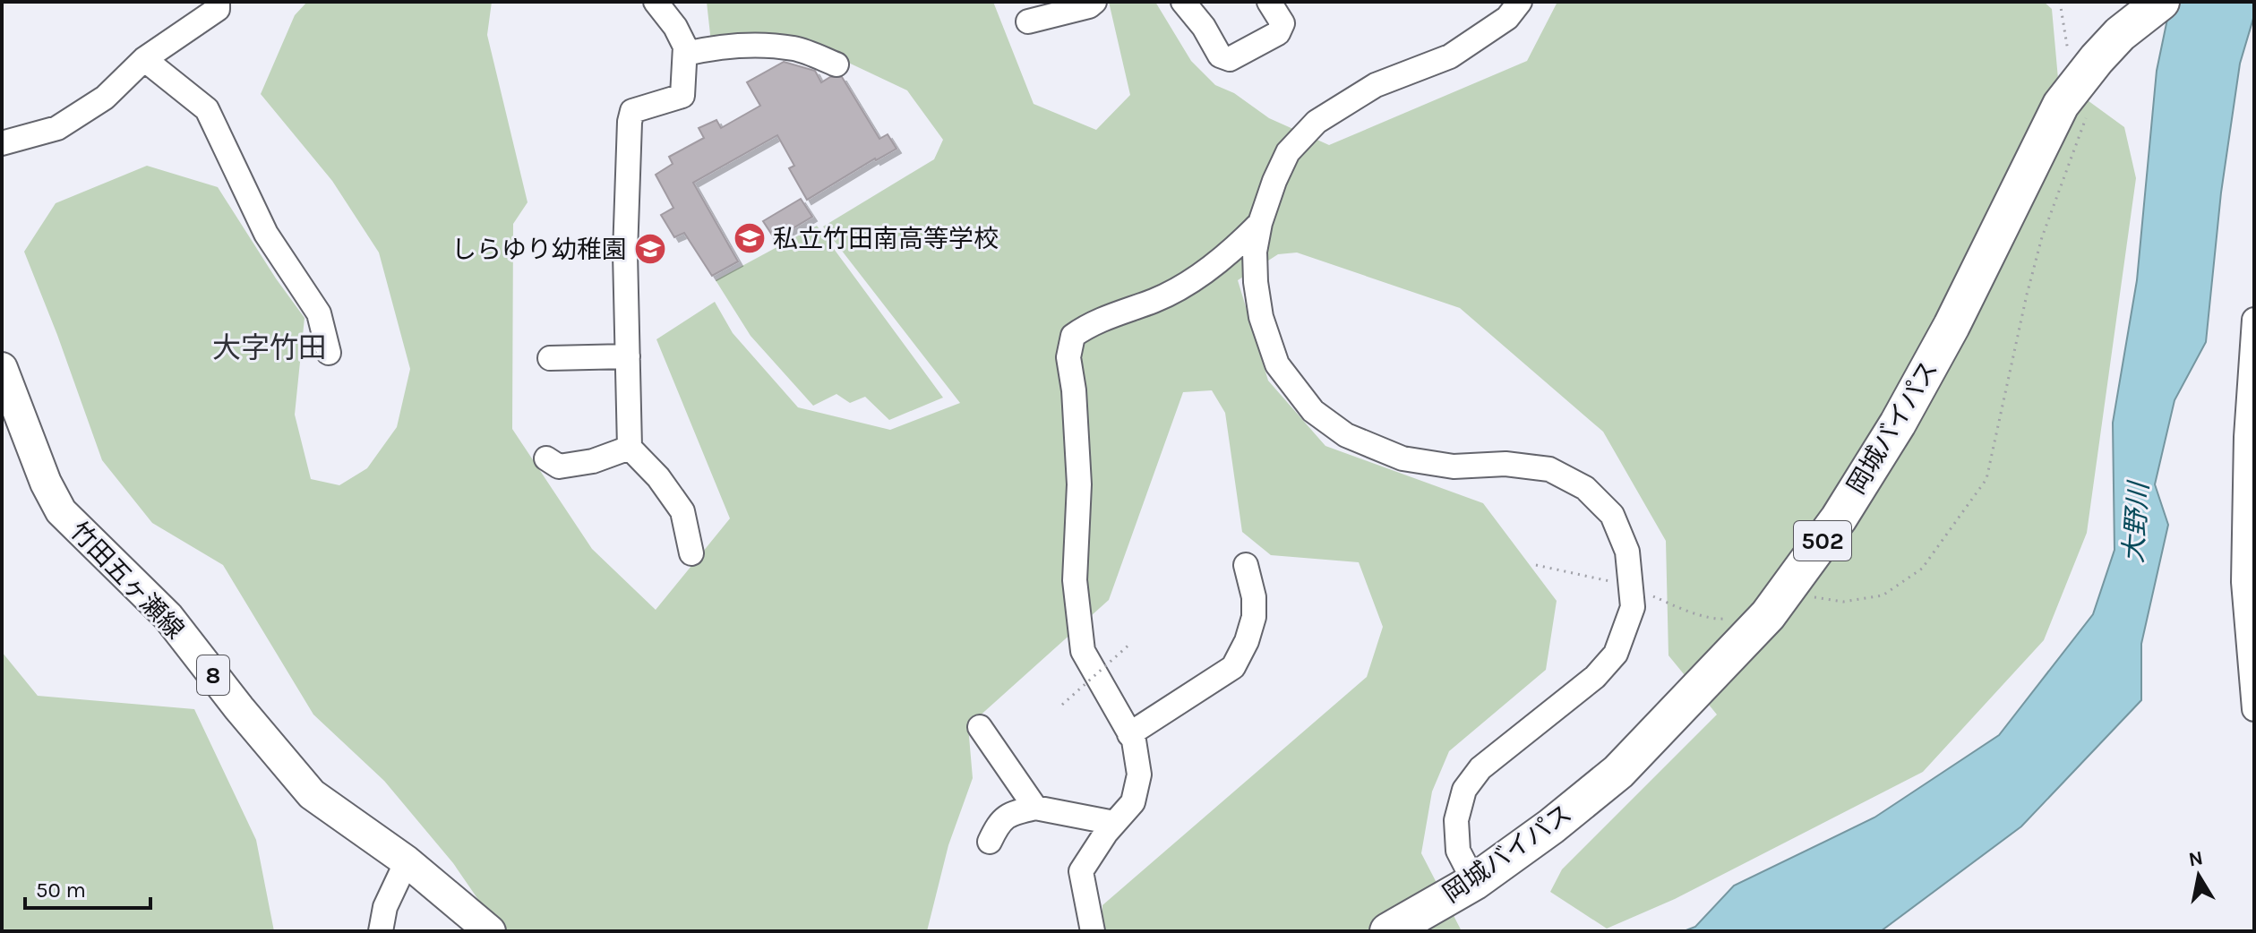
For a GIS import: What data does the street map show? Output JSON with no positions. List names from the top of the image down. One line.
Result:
{"streets":{"highway":["岡城バイパス","502"],"main road":["竹田五ヶ瀬線","8"]},"districts":["大字竹田"],"water":["大野川"],"places":{"school or university":["私立竹田南高等学校","しらゆり幼稚園"]},"scale_bar":"50 m","north":"top"}
